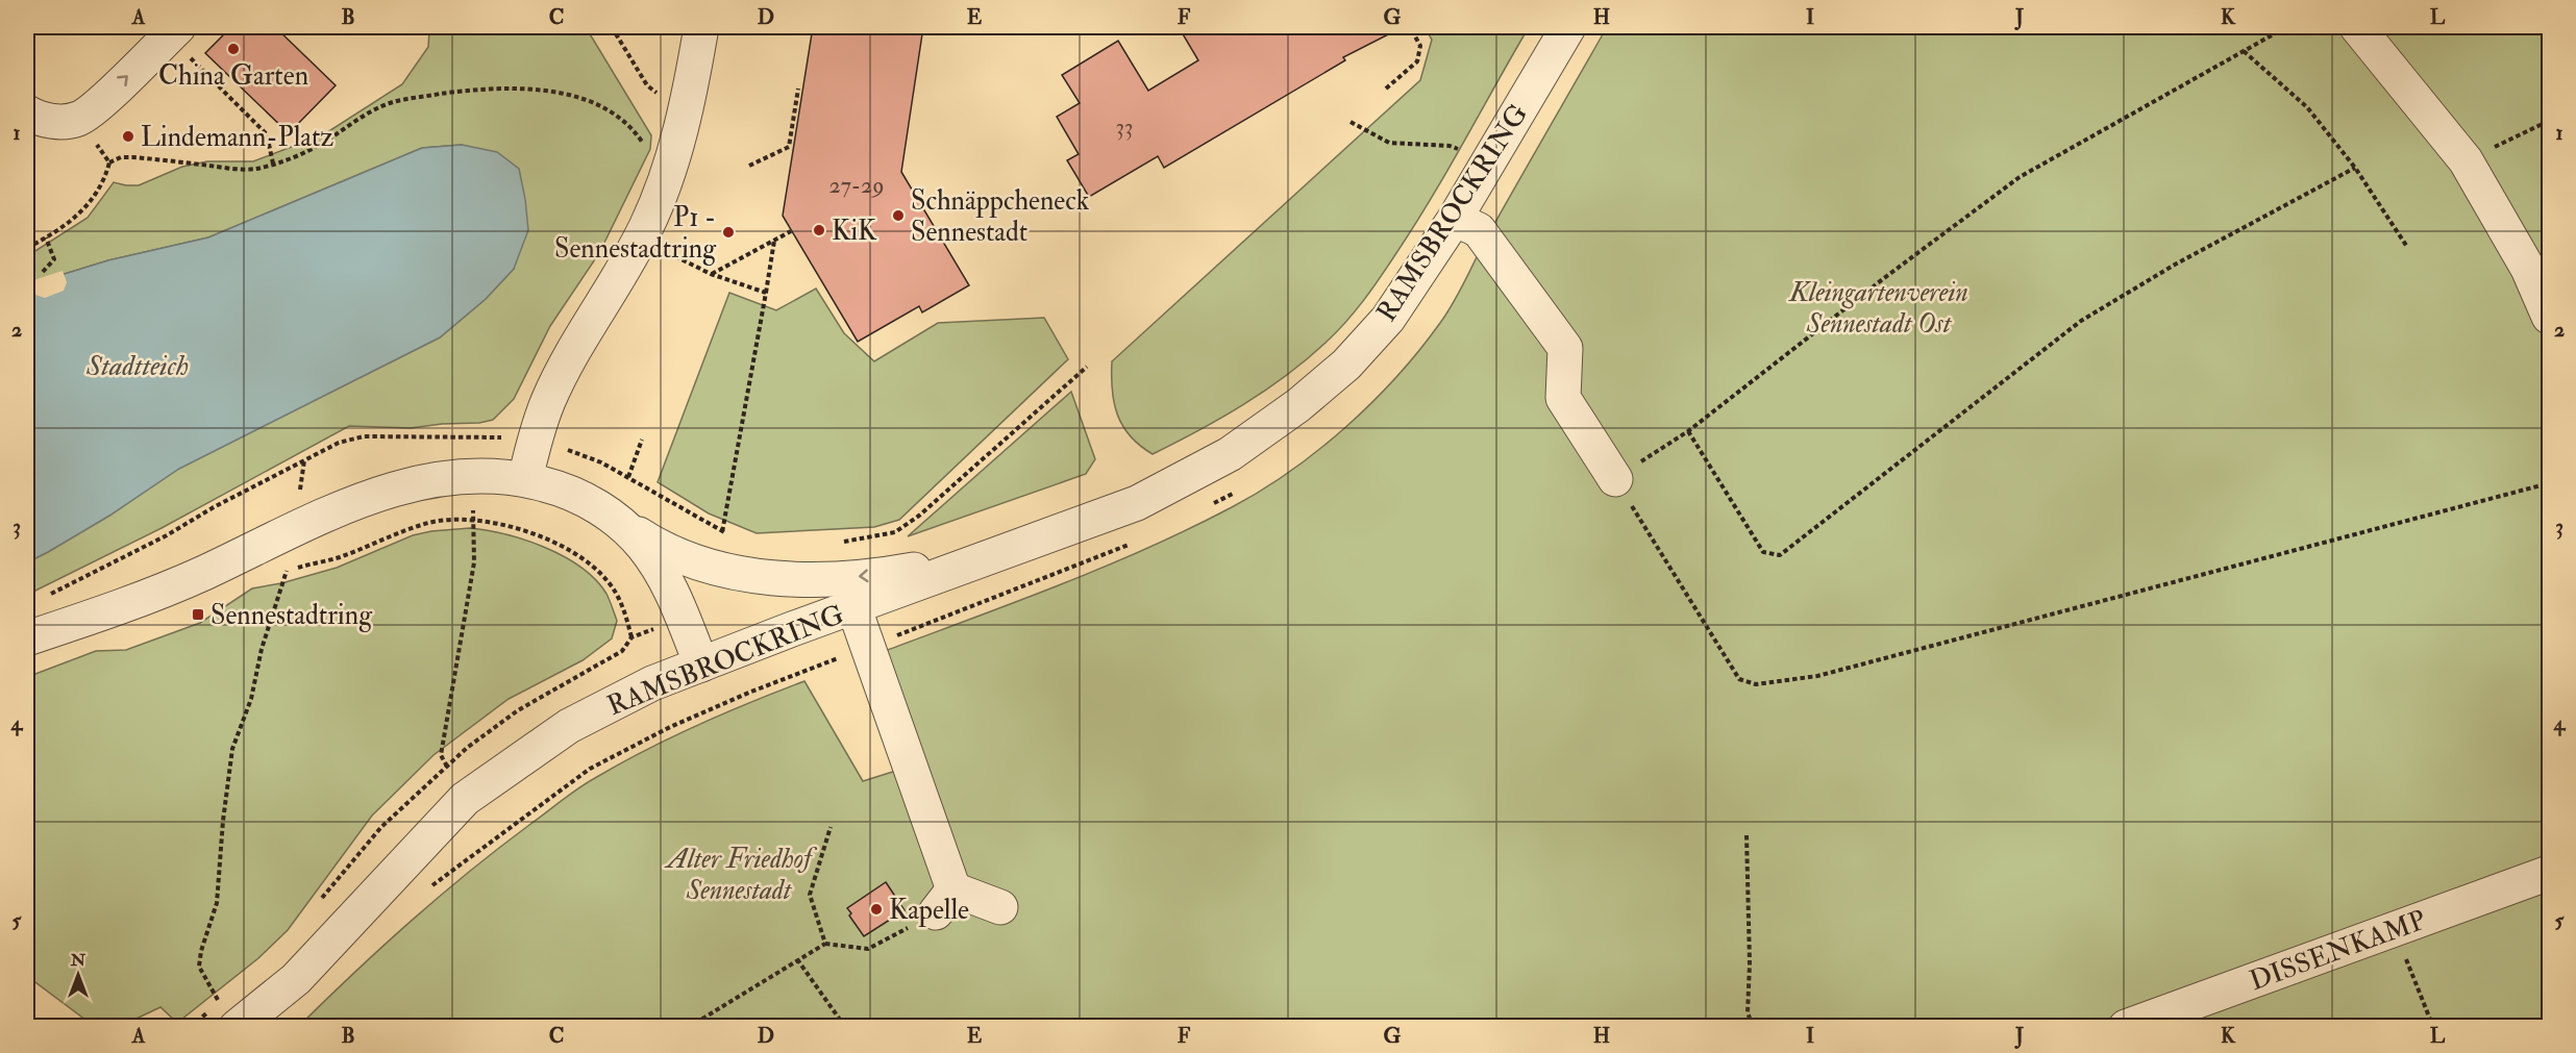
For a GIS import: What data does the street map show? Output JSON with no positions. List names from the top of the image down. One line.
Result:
{"streets":{"street":["RAMSBROCKRING","DISSENKAMP"]},"water":["Stadtteich"],"parks":["Kleingartenverein Sennestadt Ost","Alter Friedhof Sennestadt"],"places":{"other":["China Garten","Lindemann-Platz","Schnäppcheneck Sennestadt","KiK","P1 - Sennestadtring","Kapelle"],"transit":["Sennestadtring"]},"house_numbers":["33","27-29"],"north":"top","grid":{"columns":["A","B","C","D","E","F","G","H","I","J","K","L"],"rows":["1","2","3","4","5"]}}
